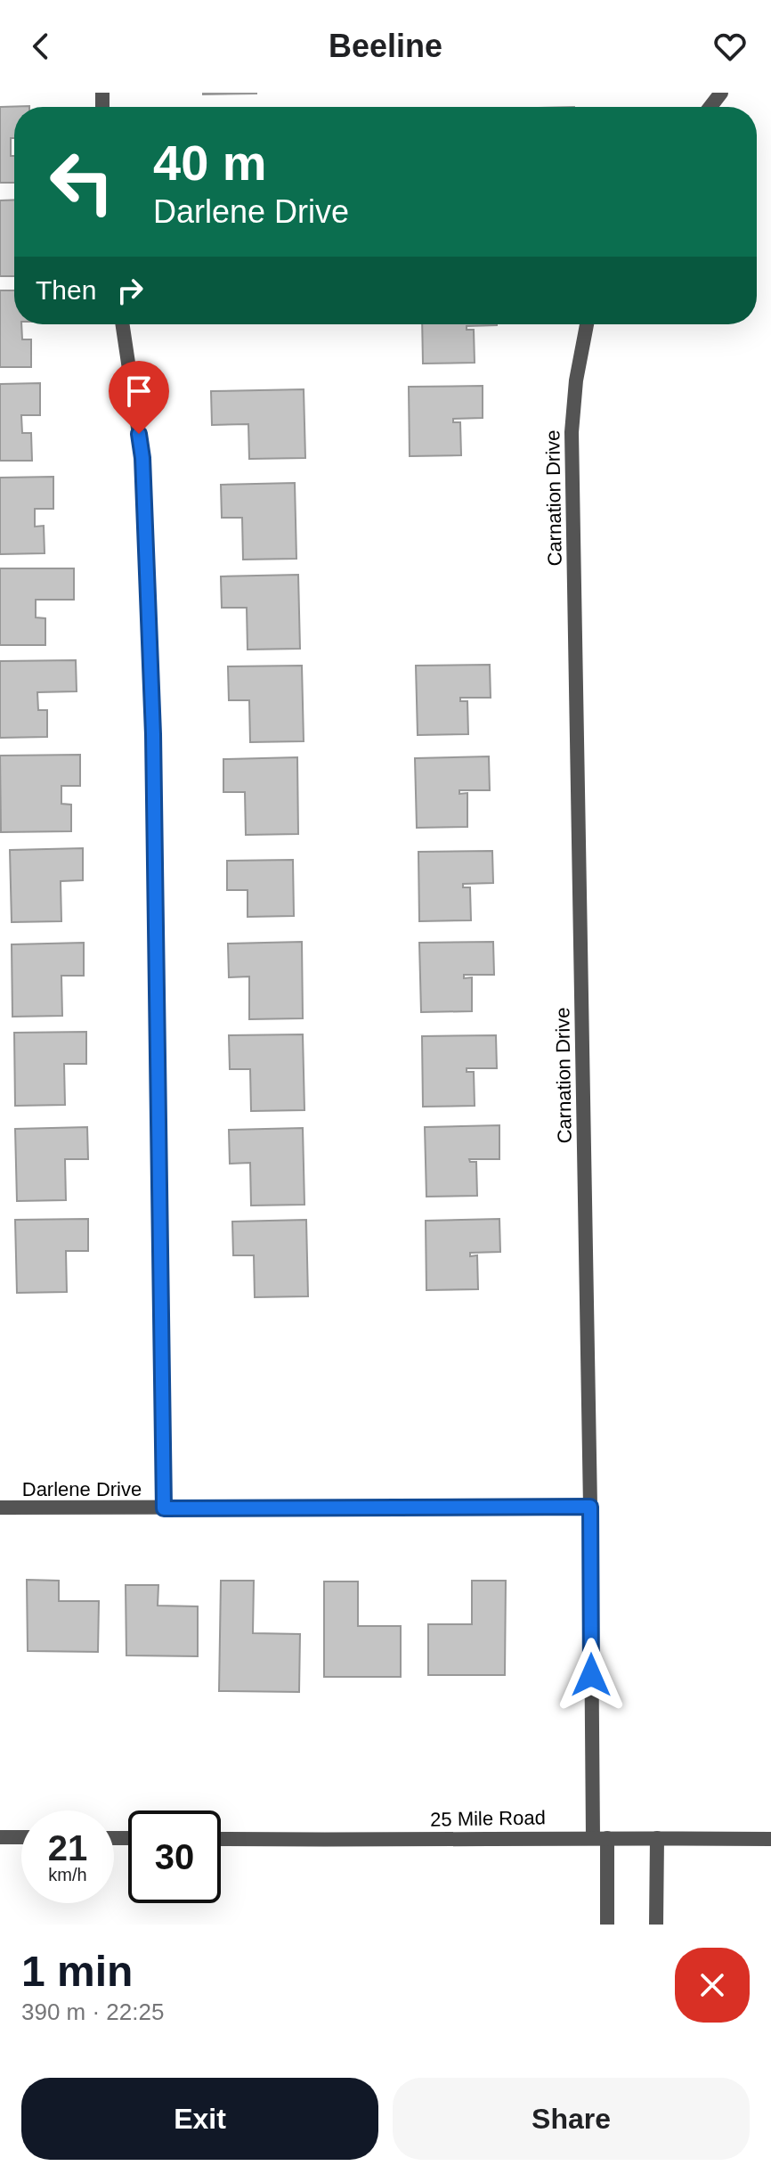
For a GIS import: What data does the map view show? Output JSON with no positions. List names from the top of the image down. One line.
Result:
{"streets":{"street":["Carnation Drive","Darlene Drive","25 Mile Road"]},"crossings":[["Carnation Drive","Darlene Drive"],["Carnation Drive","25 Mile Road"]],"page":{"header":"Beeline","turn":["40 m","Darlene Drive"],"then":"Then","speed":"21 km/h","limit":"30","heading":["1 min","390 m · 22:25"],"buttons":["Exit","Share"]}}
